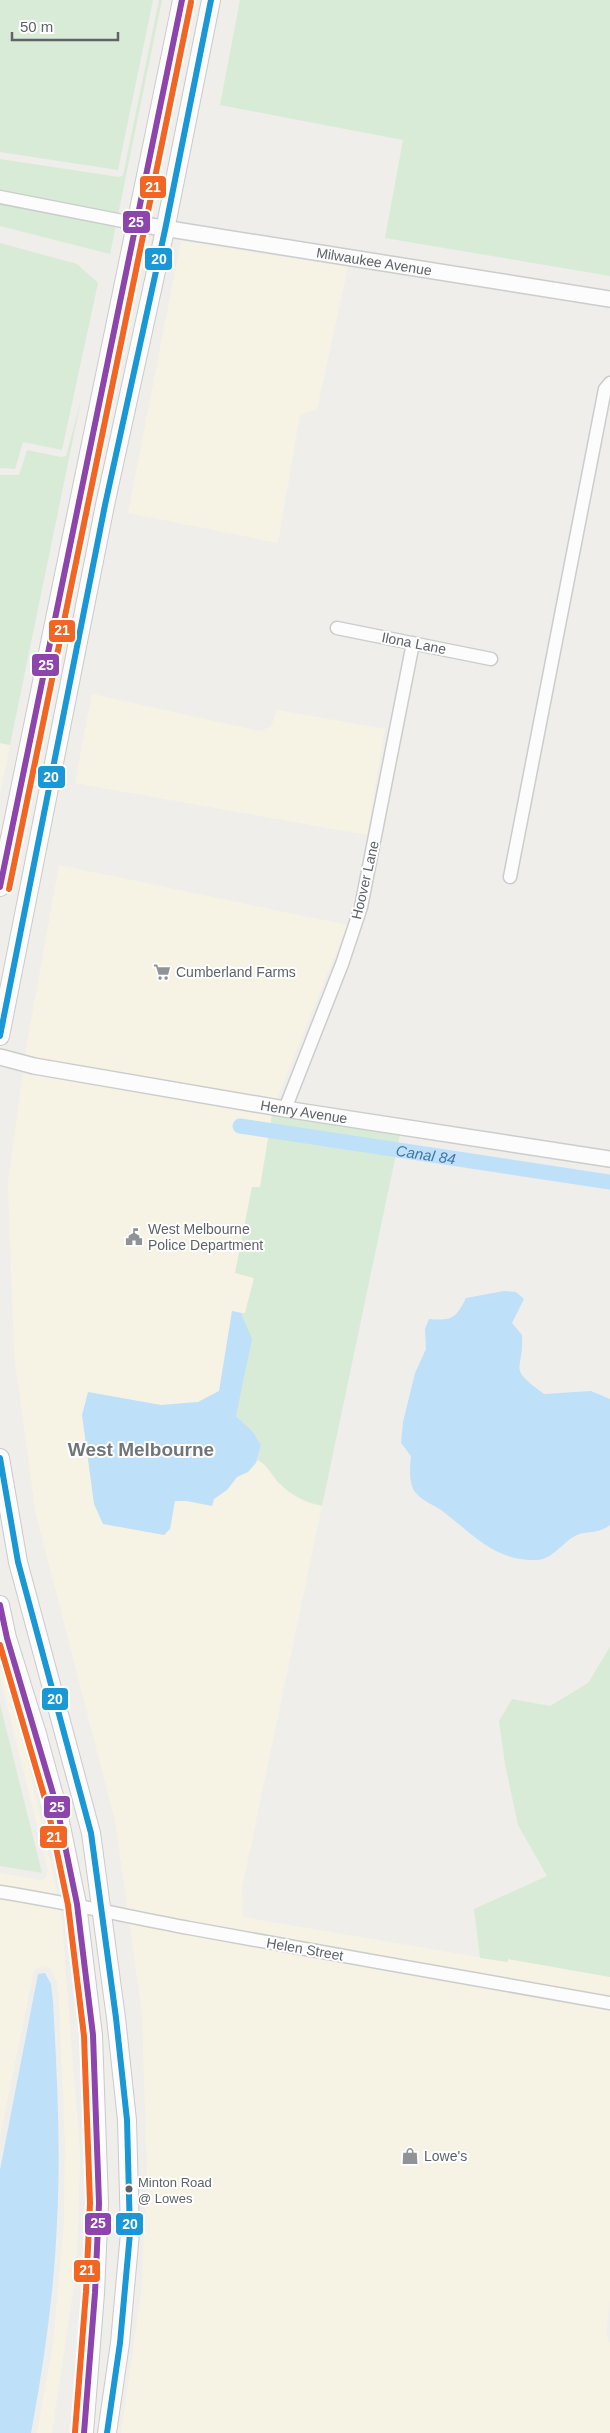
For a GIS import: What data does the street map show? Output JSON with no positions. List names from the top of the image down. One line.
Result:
{"streets":{"street":["Milwaukee Avenue","Ilona Lane","Hoover Lane","Henry Avenue","Helen Street"]},"crossings":[["Ilona Lane","Hoover Lane"],["Hoover Lane","Henry Avenue"]],"districts":["West Melbourne"],"water":["Canal 84"],"places":{"supermarket":["Cumberland Farms"],"public building":["West Melbourne Police Department"],"shop":["Lowe's"],"other":["Minton Road @ Lowes"]},"lines":["transit line 25","transit line 20","transit line 21"],"scale_bar":"50 m"}
